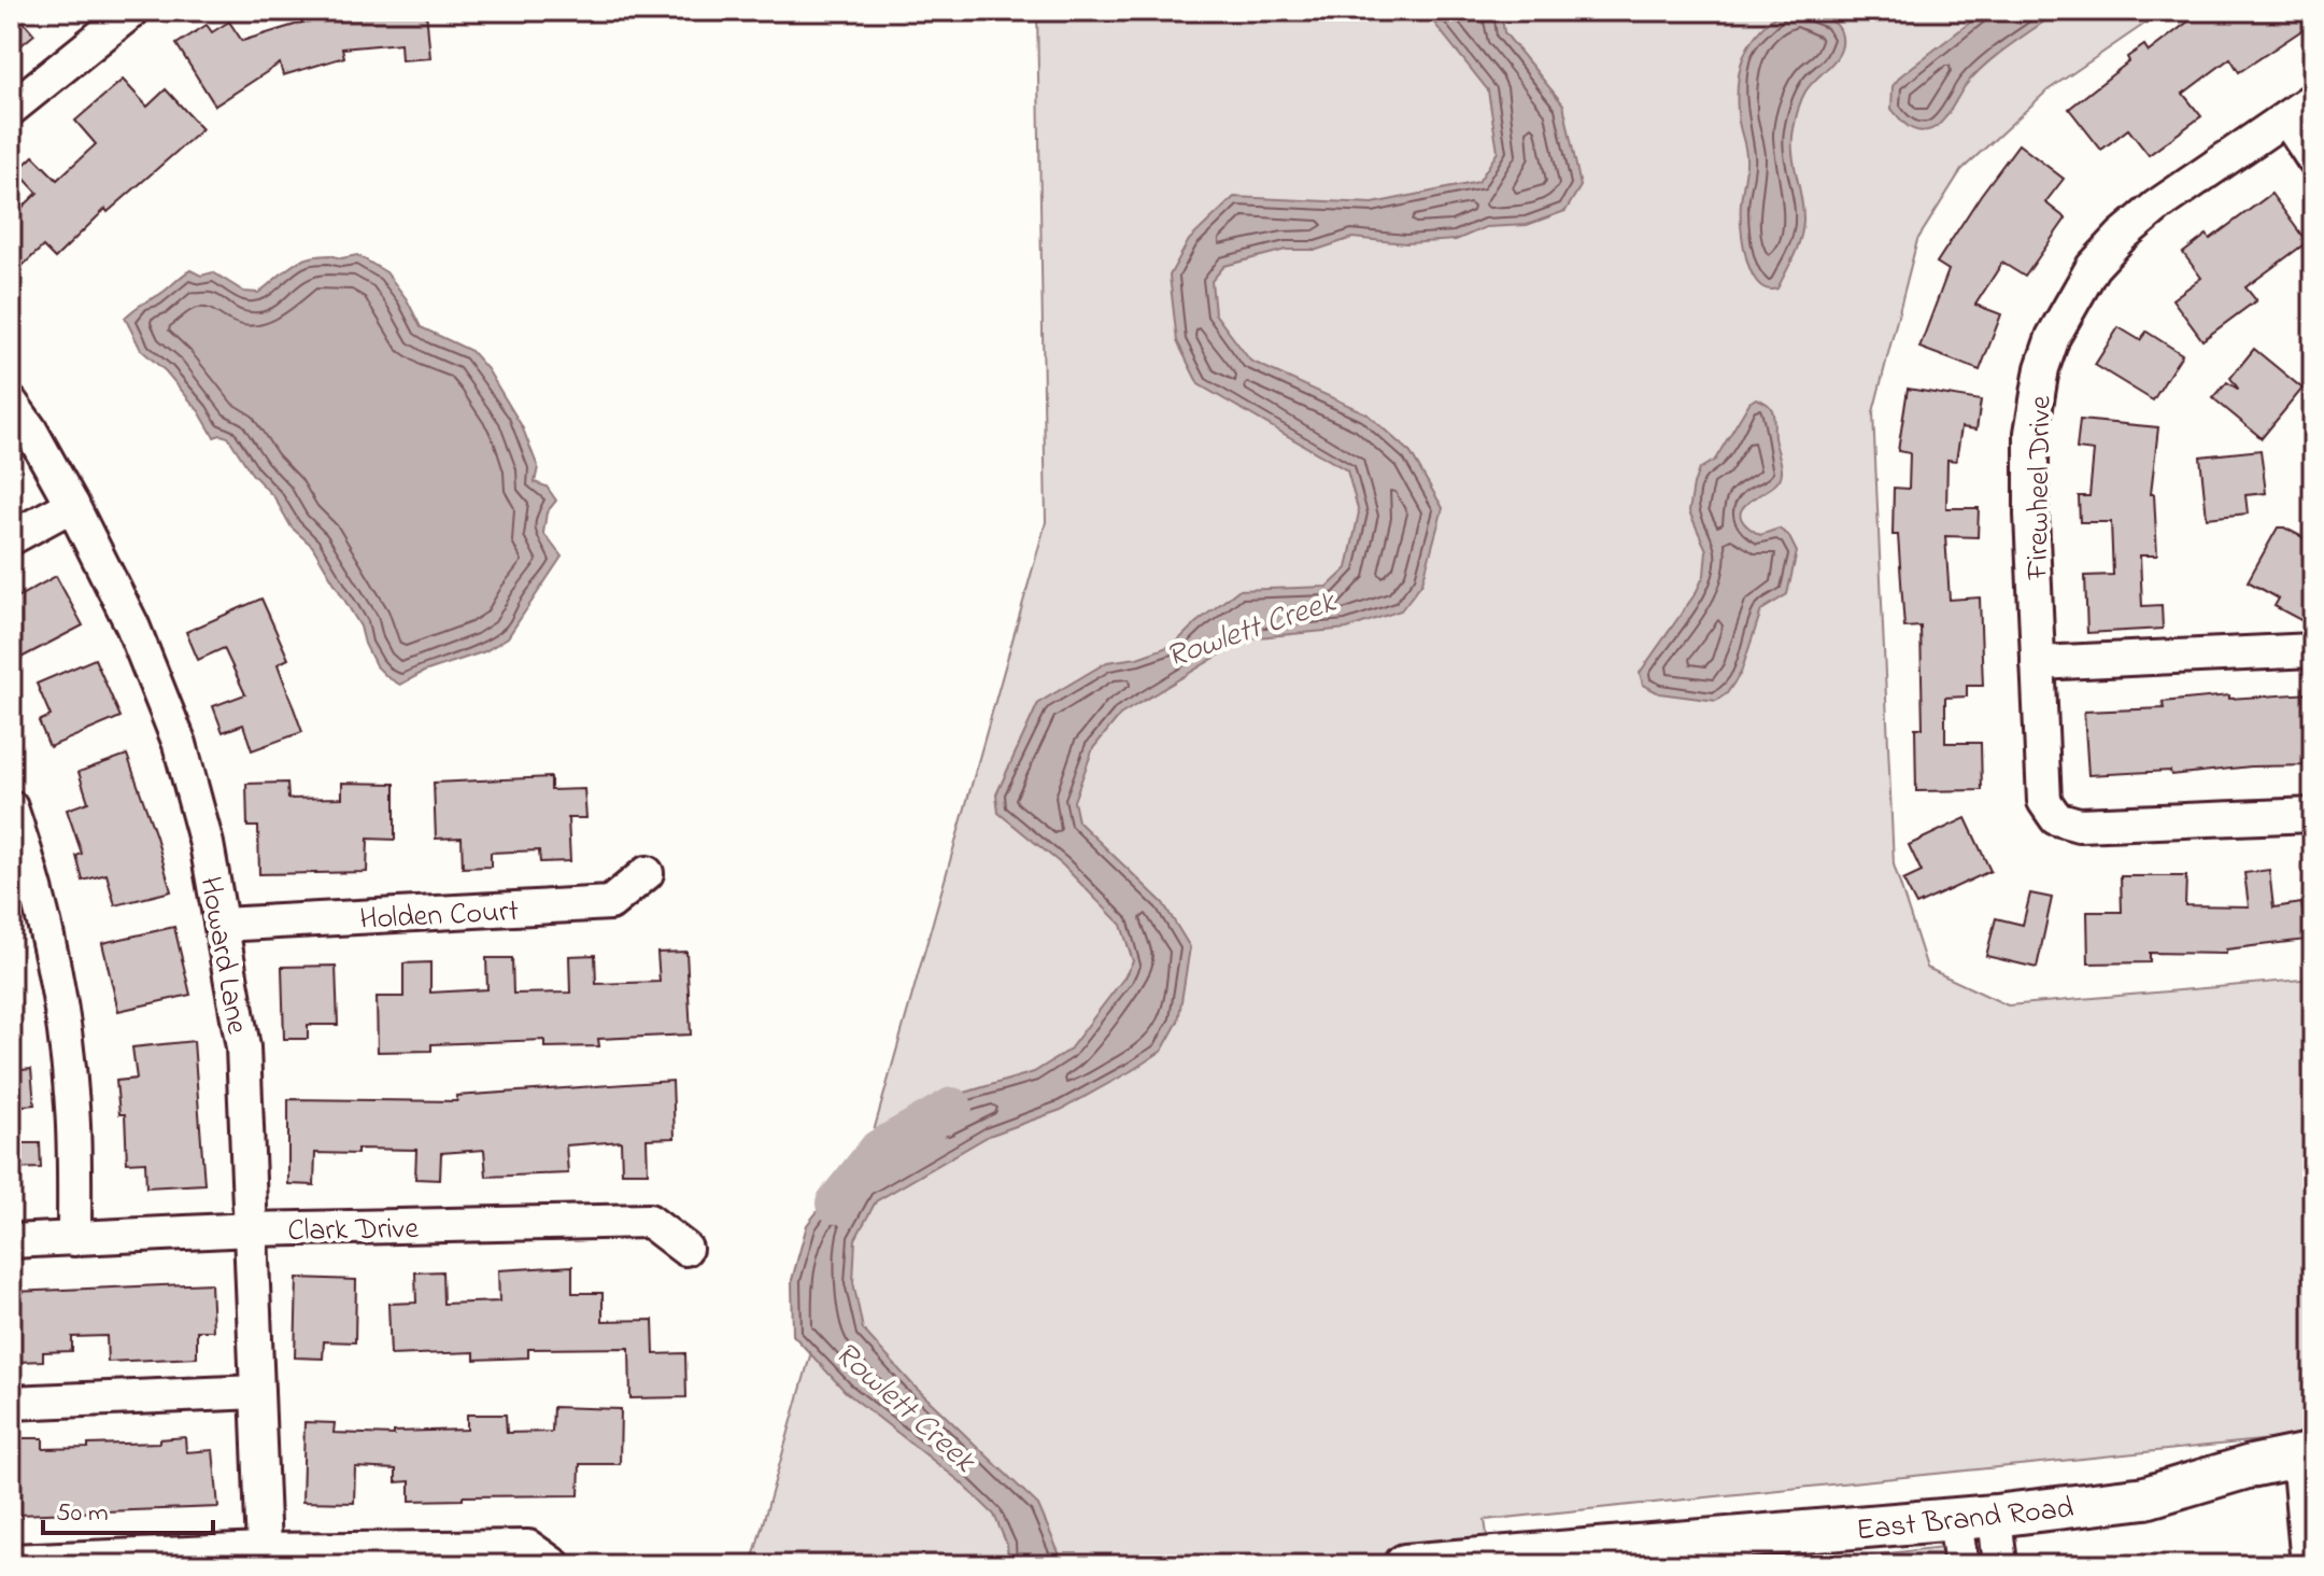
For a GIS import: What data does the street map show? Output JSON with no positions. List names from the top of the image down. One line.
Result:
{"streets":{"main road":["East Brand Road"],"street":["Firewheel Drive","Holden Court","Howard Lane","Clark Drive"]},"crossings":[["Holden Court","Howard Lane"],["Howard Lane","Clark Drive"]],"water":["Rowlett Creek"],"scale_bar":"50 m"}
